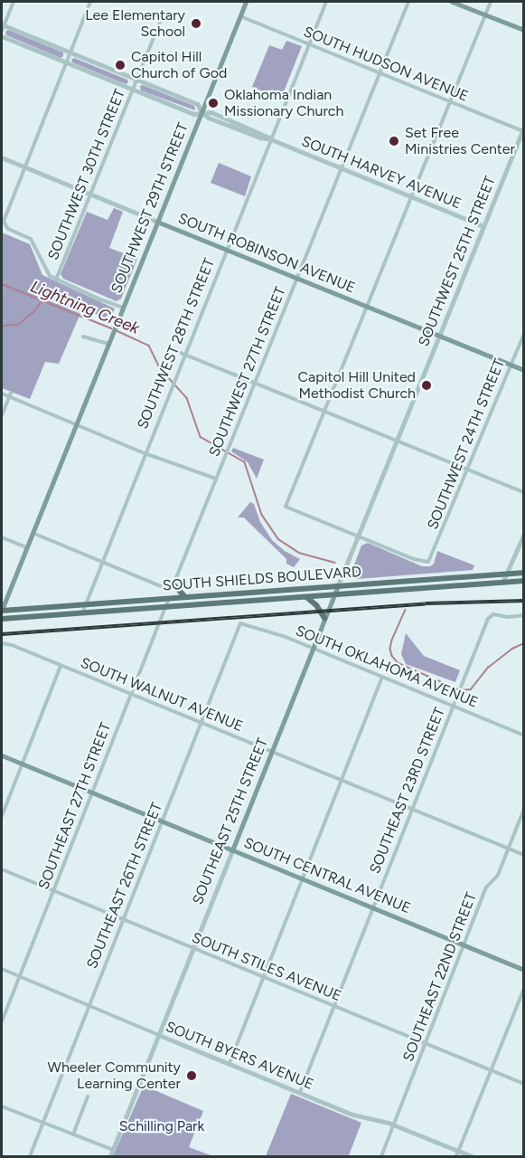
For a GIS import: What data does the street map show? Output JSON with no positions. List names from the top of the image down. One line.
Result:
{"streets":{"main road":["SOUTHWEST 29TH STREET","SOUTH ROBINSON AVENUE","SOUTH SHIELDS BOULEVARD","SOUTHEAST 25TH STREET","SOUTH CENTRAL AVENUE"],"street":["SOUTH HUDSON AVENUE","SOUTH HARVEY AVENUE","SOUTHWEST 30TH STREET","SOUTHWEST 25TH STREET","SOUTHWEST 28TH STREET","SOUTHWEST 27TH STREET","SOUTHWEST 24TH STREET","SOUTH OKLAHOMA AVENUE","SOUTH WALNUT AVENUE","SOUTHEAST 23RD STREET","SOUTHEAST 27TH STREET","SOUTHEAST 26TH STREET","SOUTH STILES AVENUE","SOUTHEAST 22ND STREET","SOUTH BYERS AVENUE"]},"crossings":[["SOUTH HUDSON AVENUE","SOUTHWEST 29TH STREET"],["SOUTH HUDSON AVENUE","SOUTHWEST 25TH STREET"],["SOUTH HUDSON AVENUE","SOUTHWEST 28TH STREET"],["SOUTH HUDSON AVENUE","SOUTHWEST 27TH STREET"],["SOUTH HARVEY AVENUE","SOUTHWEST 30TH STREET"],["SOUTH HARVEY AVENUE","SOUTHWEST 29TH STREET"],["SOUTH HARVEY AVENUE","SOUTHWEST 25TH STREET"],["SOUTH HARVEY AVENUE","SOUTHWEST 28TH STREET"],["SOUTH HARVEY AVENUE","SOUTHWEST 27TH STREET"],["SOUTHWEST 30TH STREET","SOUTH ROBINSON AVENUE"],["SOUTHWEST 29TH STREET","SOUTH ROBINSON AVENUE"],["SOUTHWEST 29TH STREET","SOUTH SHIELDS BOULEVARD"],["SOUTH ROBINSON AVENUE","SOUTHWEST 25TH STREET"],["SOUTH ROBINSON AVENUE","SOUTHWEST 28TH STREET"],["SOUTH ROBINSON AVENUE","SOUTHWEST 27TH STREET"],["SOUTH ROBINSON AVENUE","SOUTHWEST 24TH STREET"],["SOUTHWEST 25TH STREET","SOUTHEAST 25TH STREET"],["SOUTHWEST 28TH STREET","SOUTH SHIELDS BOULEVARD"],["SOUTHWEST 24TH STREET","SOUTHEAST 25TH STREET"],["SOUTH SHIELDS BOULEVARD","SOUTHEAST 27TH STREET"],["SOUTH SHIELDS BOULEVARD","SOUTHEAST 25TH STREET"],["SOUTH OKLAHOMA AVENUE","SOUTHEAST 23RD STREET"],["SOUTH OKLAHOMA AVENUE","SOUTHEAST 25TH STREET"],["SOUTH OKLAHOMA AVENUE","SOUTHEAST 26TH STREET"],["SOUTH WALNUT AVENUE","SOUTHEAST 23RD STREET"],["SOUTH WALNUT AVENUE","SOUTHEAST 27TH STREET"],["SOUTH WALNUT AVENUE","SOUTHEAST 25TH STREET"],["SOUTH WALNUT AVENUE","SOUTHEAST 26TH STREET"],["SOUTH WALNUT AVENUE","SOUTHEAST 22ND STREET"],["SOUTHEAST 23RD STREET","SOUTH CENTRAL AVENUE"],["SOUTHEAST 23RD STREET","SOUTH STILES AVENUE"],["SOUTHEAST 23RD STREET","SOUTH BYERS AVENUE"],["SOUTHEAST 27TH STREET","SOUTH CENTRAL AVENUE"],["SOUTHEAST 27TH STREET","SOUTH STILES AVENUE"],["SOUTHEAST 27TH STREET","SOUTH BYERS AVENUE"],["SOUTHEAST 25TH STREET","SOUTH CENTRAL AVENUE"],["SOUTHEAST 25TH STREET","SOUTH STILES AVENUE"],["SOUTHEAST 25TH STREET","SOUTH BYERS AVENUE"],["SOUTH CENTRAL AVENUE","SOUTHEAST 26TH STREET"],["SOUTH CENTRAL AVENUE","SOUTHEAST 22ND STREET"],["SOUTHEAST 26TH STREET","SOUTH STILES AVENUE"],["SOUTHEAST 26TH STREET","SOUTH BYERS AVENUE"],["SOUTH STILES AVENUE","SOUTHEAST 22ND STREET"],["SOUTHEAST 22ND STREET","SOUTH BYERS AVENUE"]],"water":["Lightning Creek"],"parks":["Schilling Park"],"places":["Lee Elementary School","Capitol Hill Church of God","Oklahoma Indian Missionary Church","Set Free Ministries Center","Capitol Hill United Methodist Church","Wheeler Community Learning Center"]}
